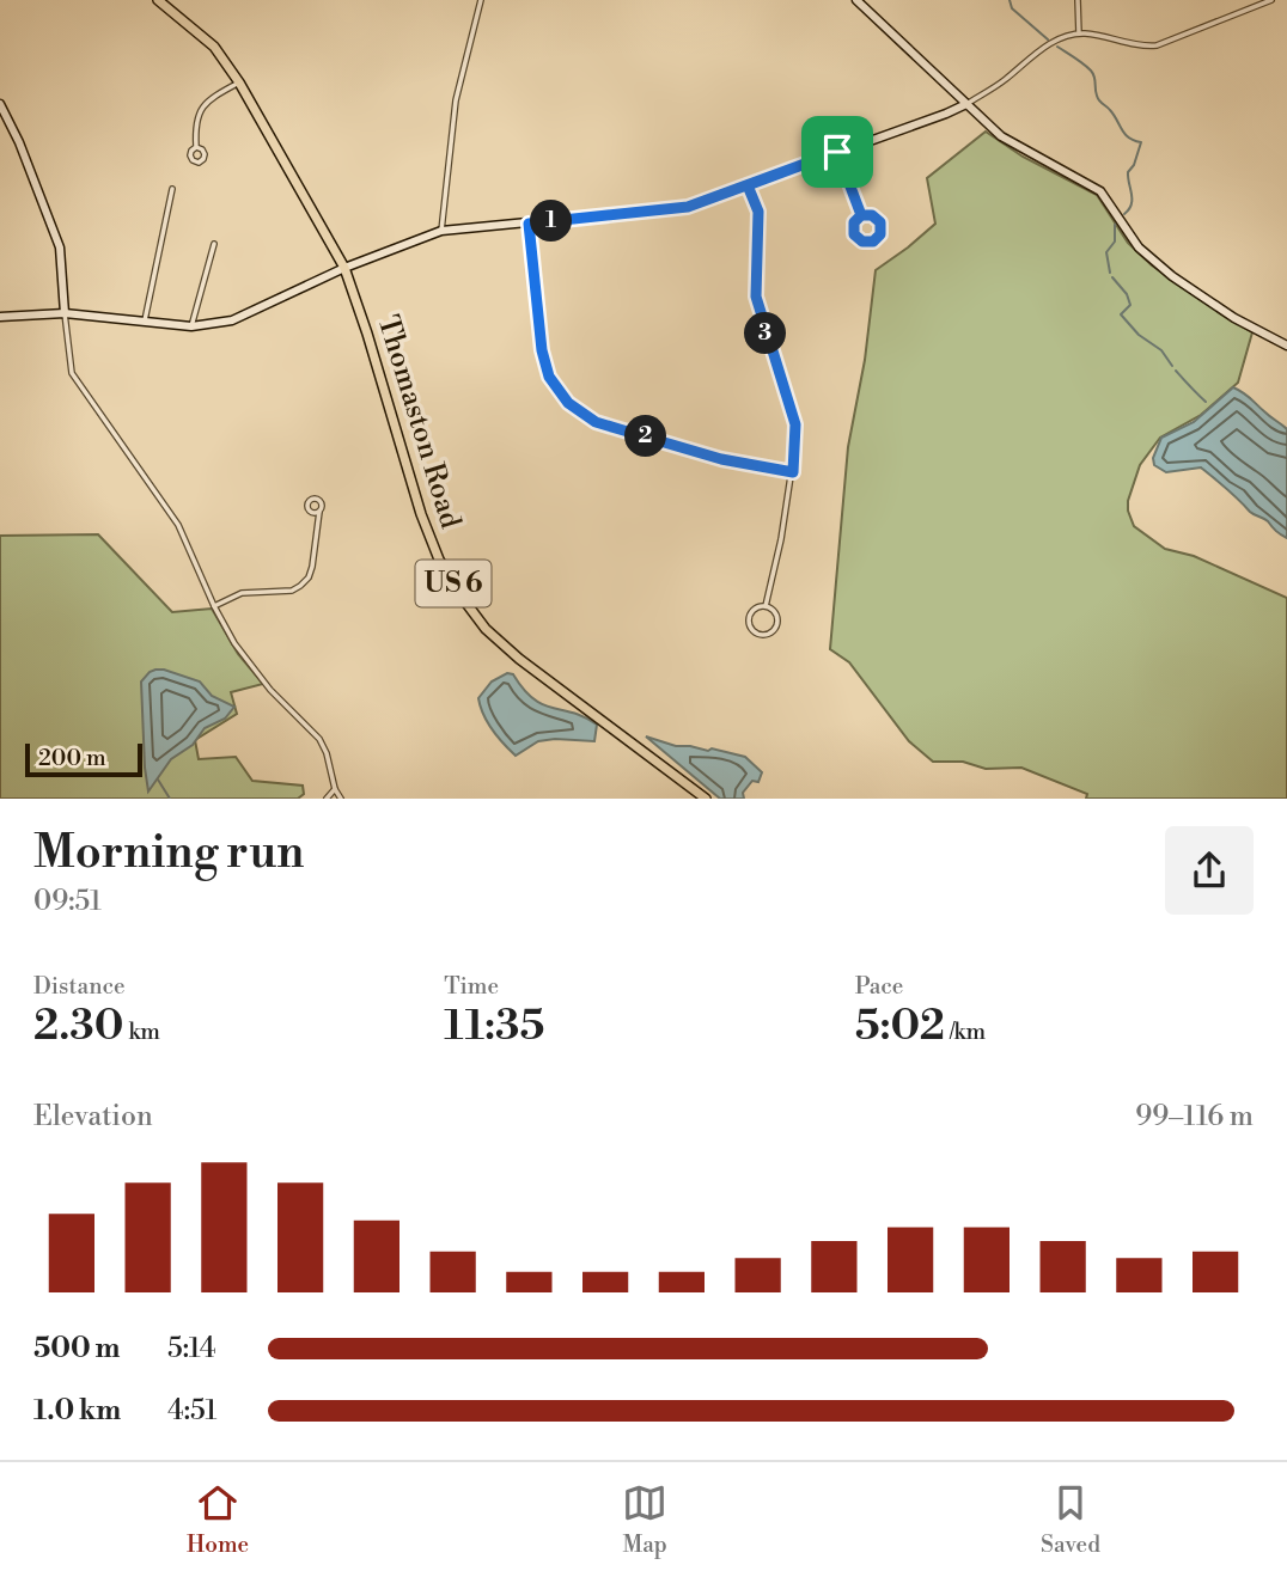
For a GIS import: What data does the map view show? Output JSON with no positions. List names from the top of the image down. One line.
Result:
{"streets":{"main road":["Thomaston Road","US 6"]},"scale_bar":"200 m","page":{"pins":["1","3","2"],"scale":"200 m","heading":["Morning run","09:51"],"stats":[["Distance","2.30 km"],["Time","11:35"],["Pace","5:02 /km"]],"chart":["Elevation","99–116 m"],"list":[{"name":"500 m","note":"5:14"},{"name":"1.0 km","note":"4:51"}],"tabs":["Home","Map","Saved"]}}
